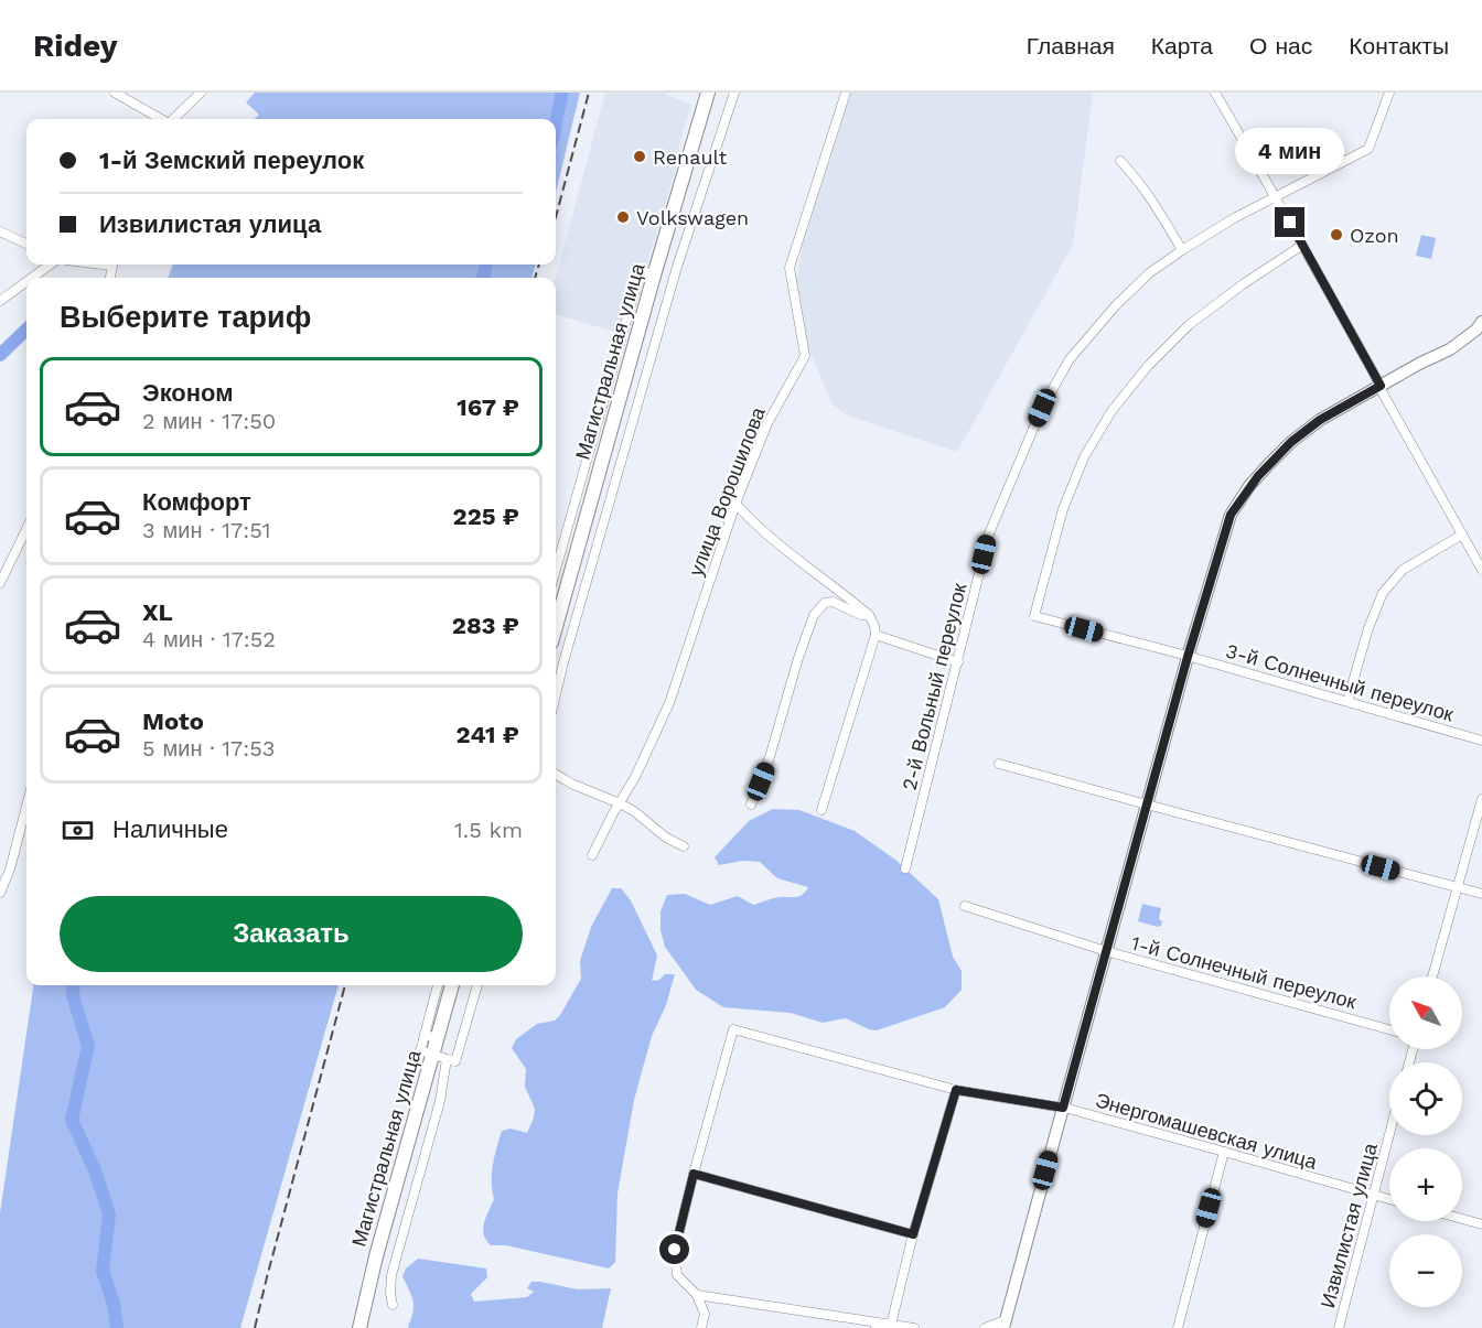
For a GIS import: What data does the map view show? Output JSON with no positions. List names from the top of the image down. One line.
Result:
{"streets":{"main road":["Магистральная улица"],"street":["улица Ворошилова","3-й Солнечный переулок","2-й Вольный переулок","1-й Солнечный переулок","Энергомашевская улица","Извилистая улица"]},"crossings":[["Энергомашевская улица","Извилистая улица"]],"places":["Renault","Volkswagen","Ozon"],"north":"top left","page":{"header":"Ridey","nav":["Главная","Карта","О нас","Контакты"],"banner":["1-й Земский переулок","Извилистая улица"],"bubble":"4 мин","heading":"Выберите тариф","list":[{"name":"Эконом","note":"2 мин · 17:50","value":"167 ₽"},{"name":"Комфорт","note":"3 мин · 17:51","value":"225 ₽"},{"name":"XL","note":"4 мин · 17:52","value":"283 ₽"},{"name":"Moto","note":"5 мин · 17:53","value":"241 ₽"}],"pay":["Наличные","1.5 km"],"buttons":"Заказать","map_buttons":["+","−"]}}
